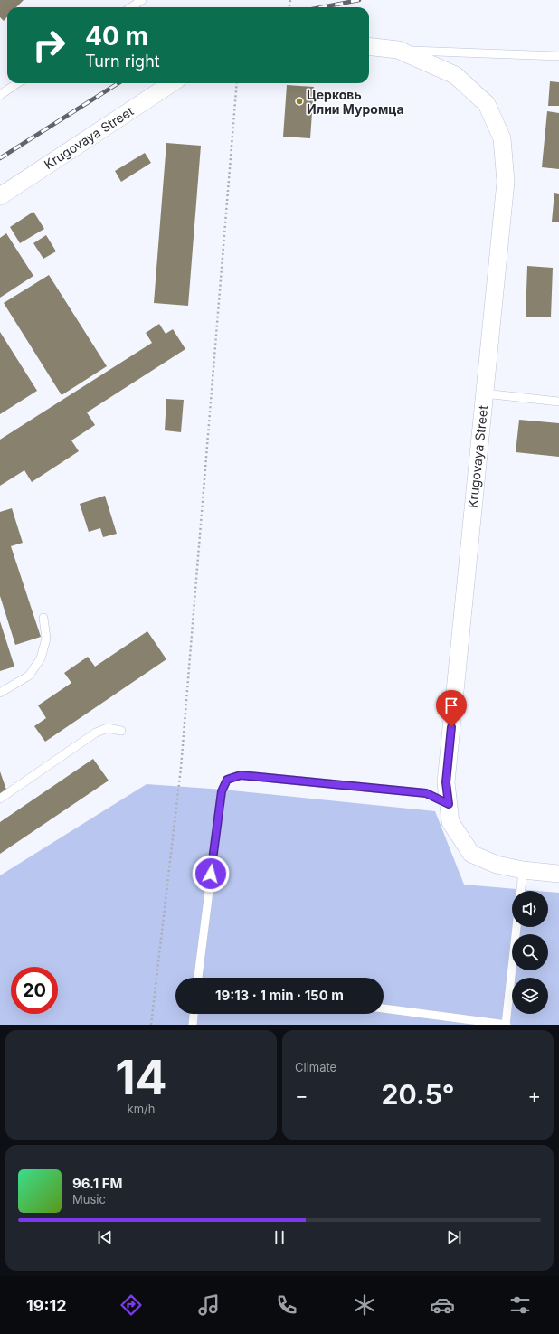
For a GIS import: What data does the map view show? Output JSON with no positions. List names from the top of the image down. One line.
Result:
{"streets":{"street":["Krugovaya Street"]},"places":["Церковь Илии Муромца"],"page":{"turn":["40 m","Turn right"],"limit":"20","trip":"19:13 · 1 min · 150 m","tile":[["14","km/h"],"Climate"],"heat":["−","20.5°","+"],"song":["96.1 FM","Music"],"tabs":"19:12"}}
